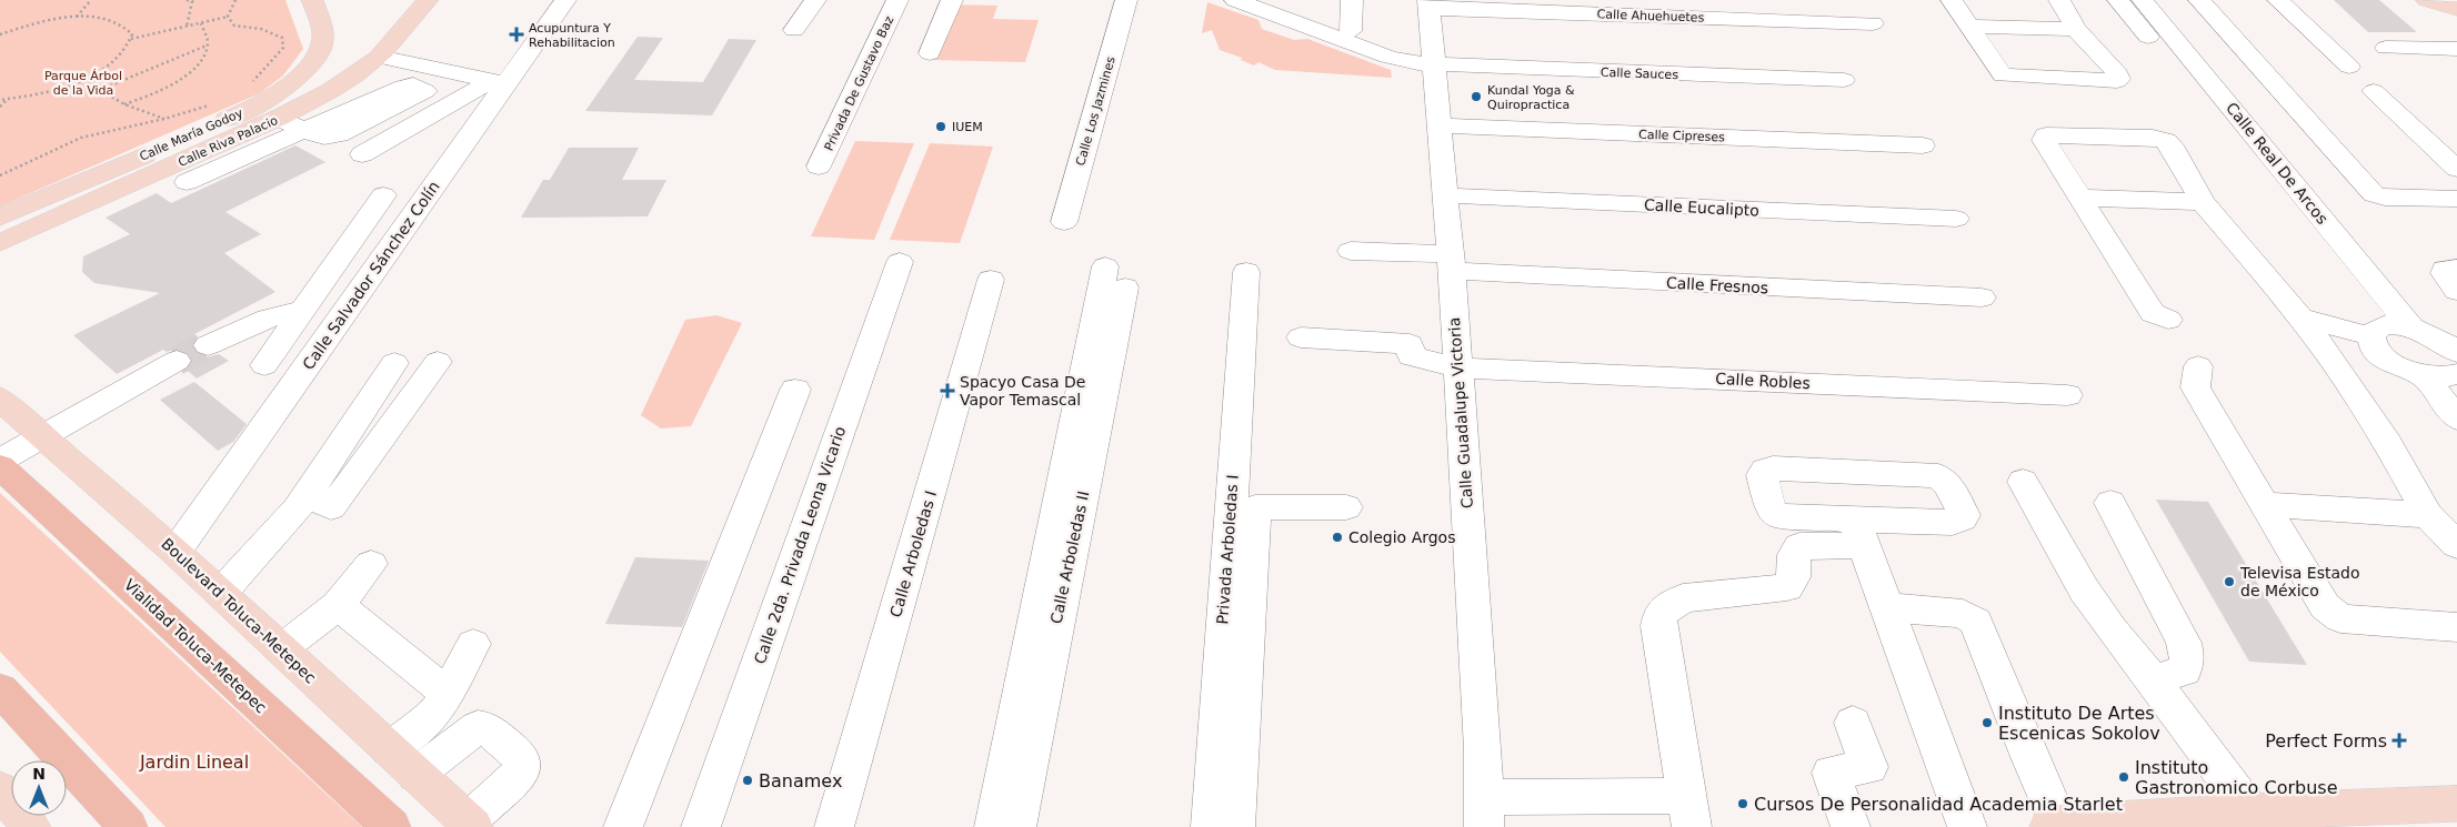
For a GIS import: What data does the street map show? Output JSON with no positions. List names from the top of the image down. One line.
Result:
{"streets":{"highway":["Vialidad Toluca-Metepec"],"main road":["Calle María Godoy","Calle Riva Palacio","Boulevard Toluca-Metepec"],"street":["Calle Ahuehuetes","Calle Sauces","Privada De Gustavo Baz","Calle Los Jazmines","Calle Cipreses","Calle Real De Arcos","Calle Eucalipto","Calle Salvador Sánchez Colín","Calle Fresnos","Calle Robles","Calle Guadalupe Victoria","Calle 2da. Privada Leona Vicario","Privada Arboledas I","Calle Arboledas I","Calle Arboledas II"]},"crossings":[["Calle Ahuehuetes","Calle Guadalupe Victoria"],["Calle Sauces","Calle Guadalupe Victoria"],["Calle Cipreses","Calle Guadalupe Victoria"],["Calle Eucalipto","Calle Guadalupe Victoria"],["Calle Salvador Sánchez Colín","Boulevard Toluca-Metepec"],["Calle Fresnos","Calle Guadalupe Victoria"],["Calle Robles","Calle Guadalupe Victoria"]],"parks":["Parque Árbol de la Vida","Jardin Lineal"],"places":{"health":["Acupuntura Y Rehabilitacion","Spacyo Casa De Vapor Temascal","Perfect Forms"],"other":["Kundal Yoga & Quiropractica","IUEM","Colegio Argos","Televisa Estado de México","Instituto De Artes Escenicas Sokolov","Instituto Gastronomico Corbuse","Banamex","Cursos De Personalidad Academia Starlet"]},"north":"top"}
